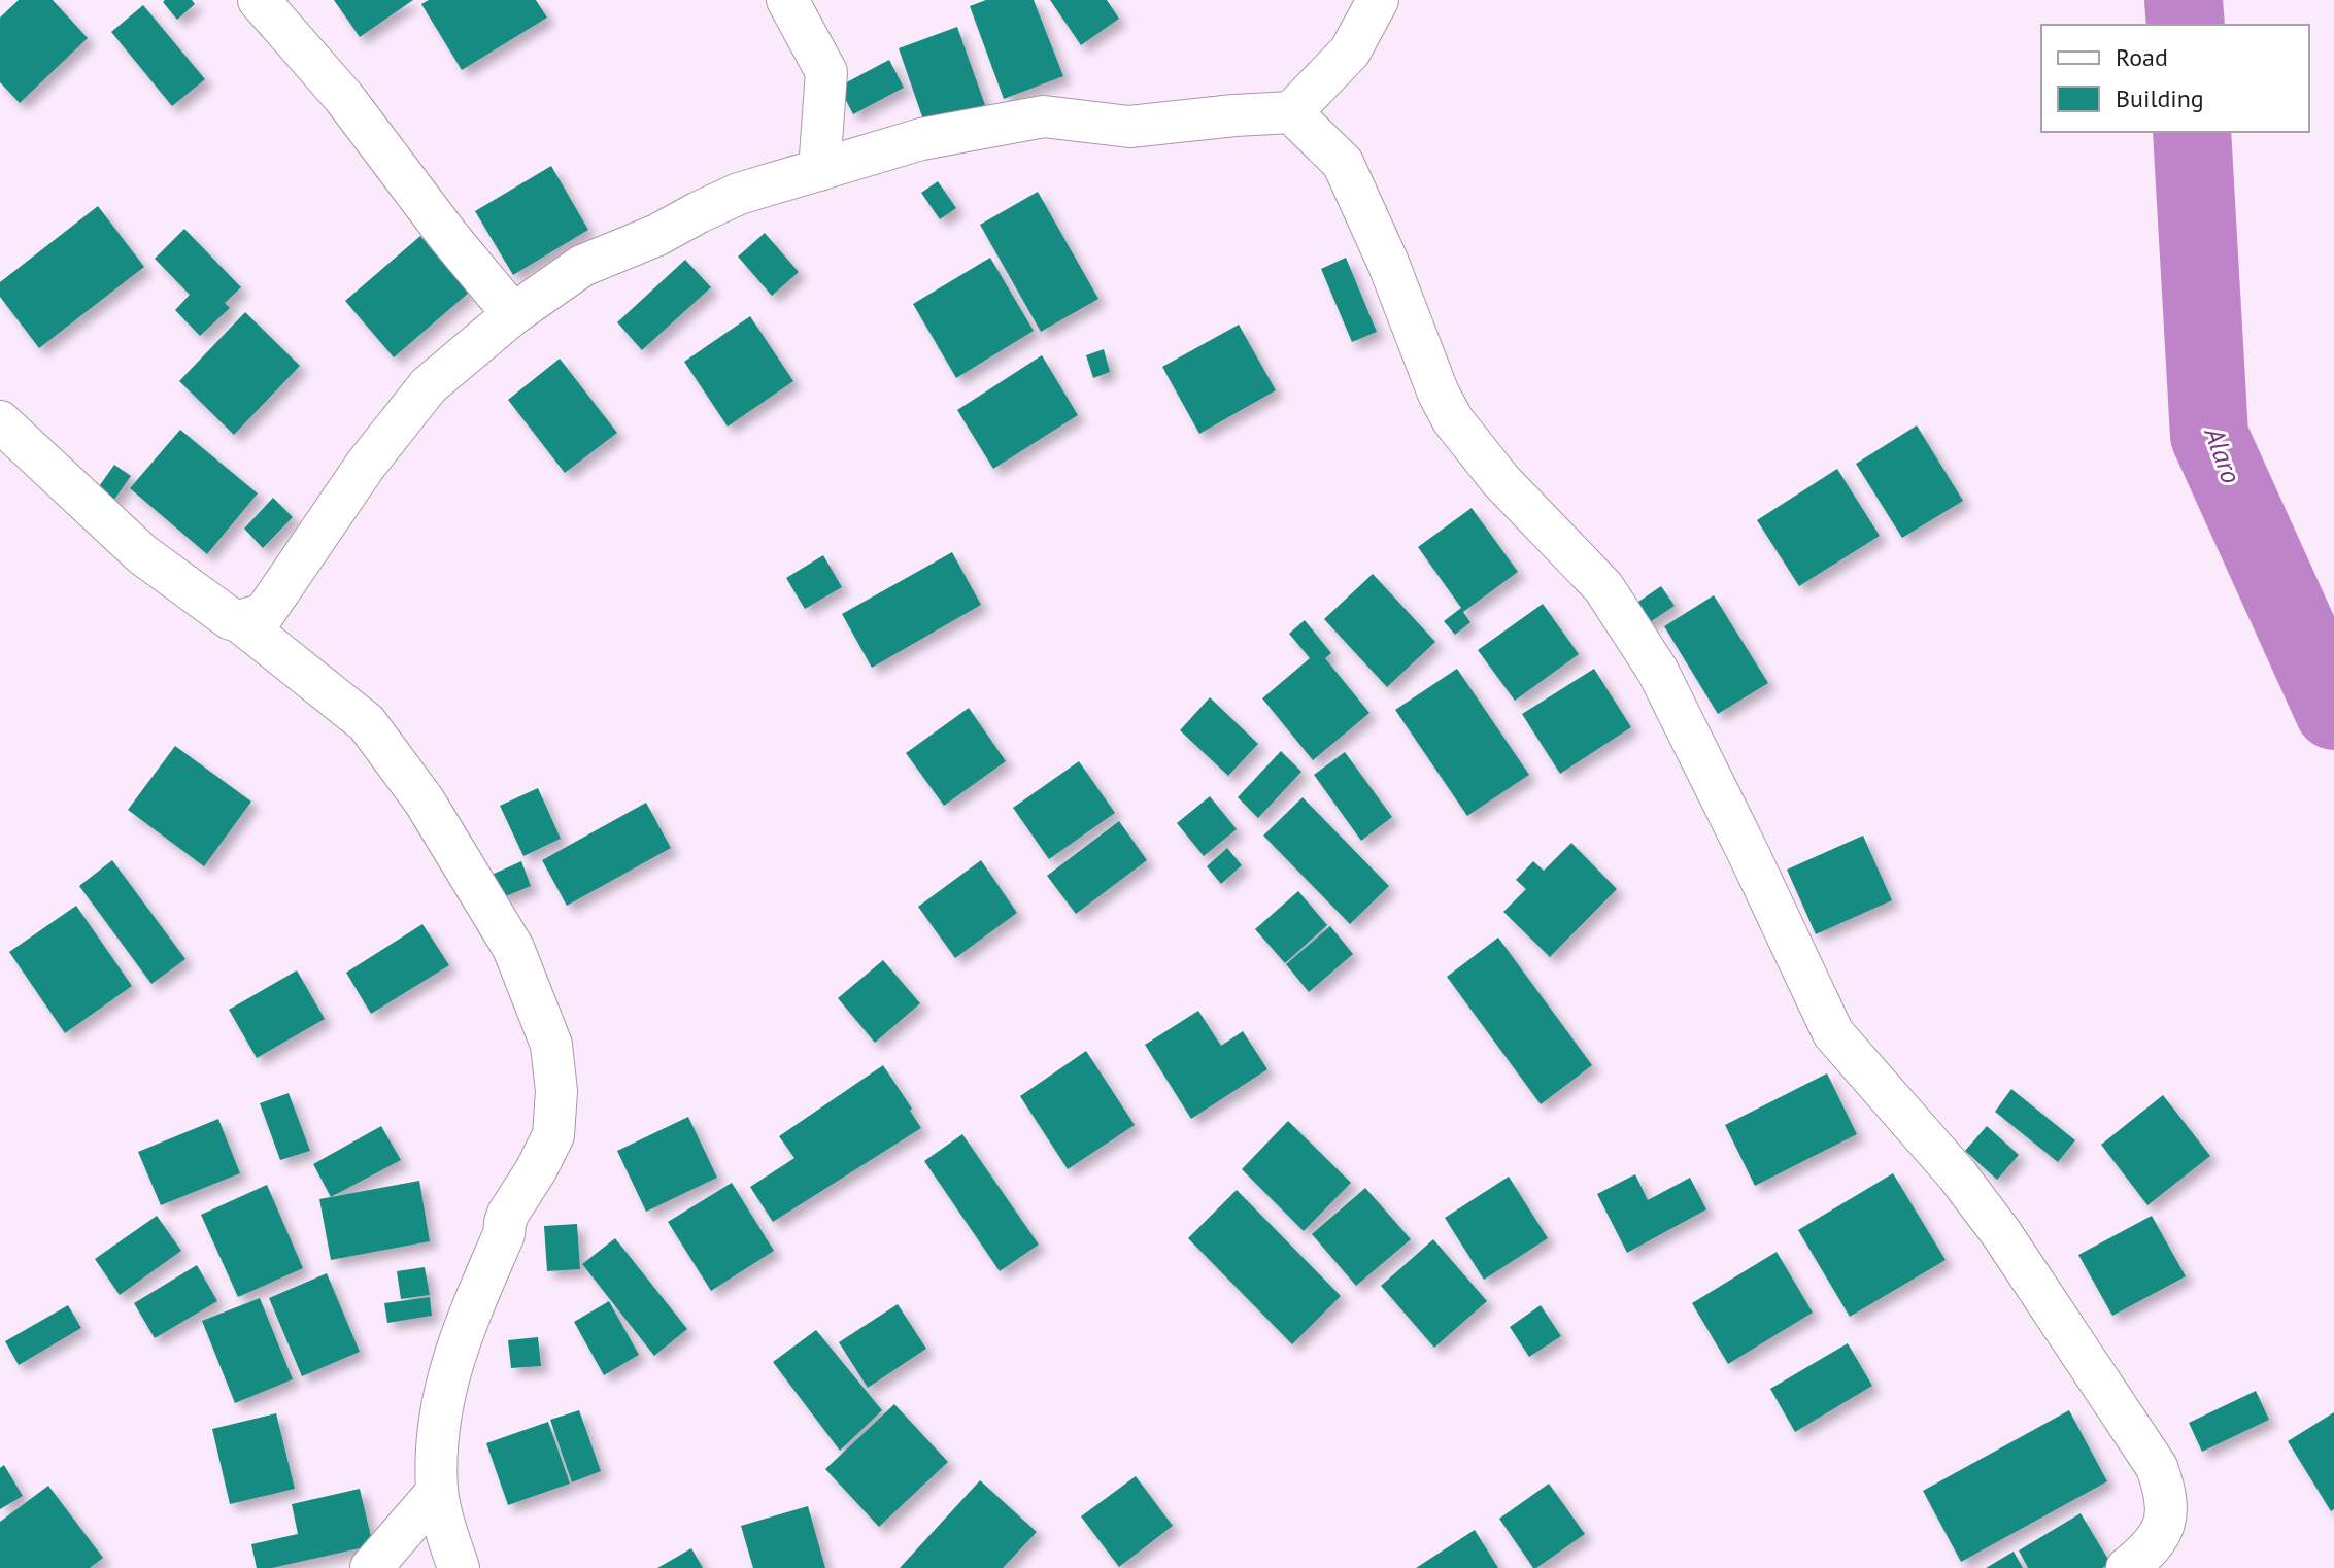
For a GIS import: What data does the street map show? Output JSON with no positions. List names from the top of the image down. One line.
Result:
{"water":["Alaro"],"legend":["Road","Building"]}
